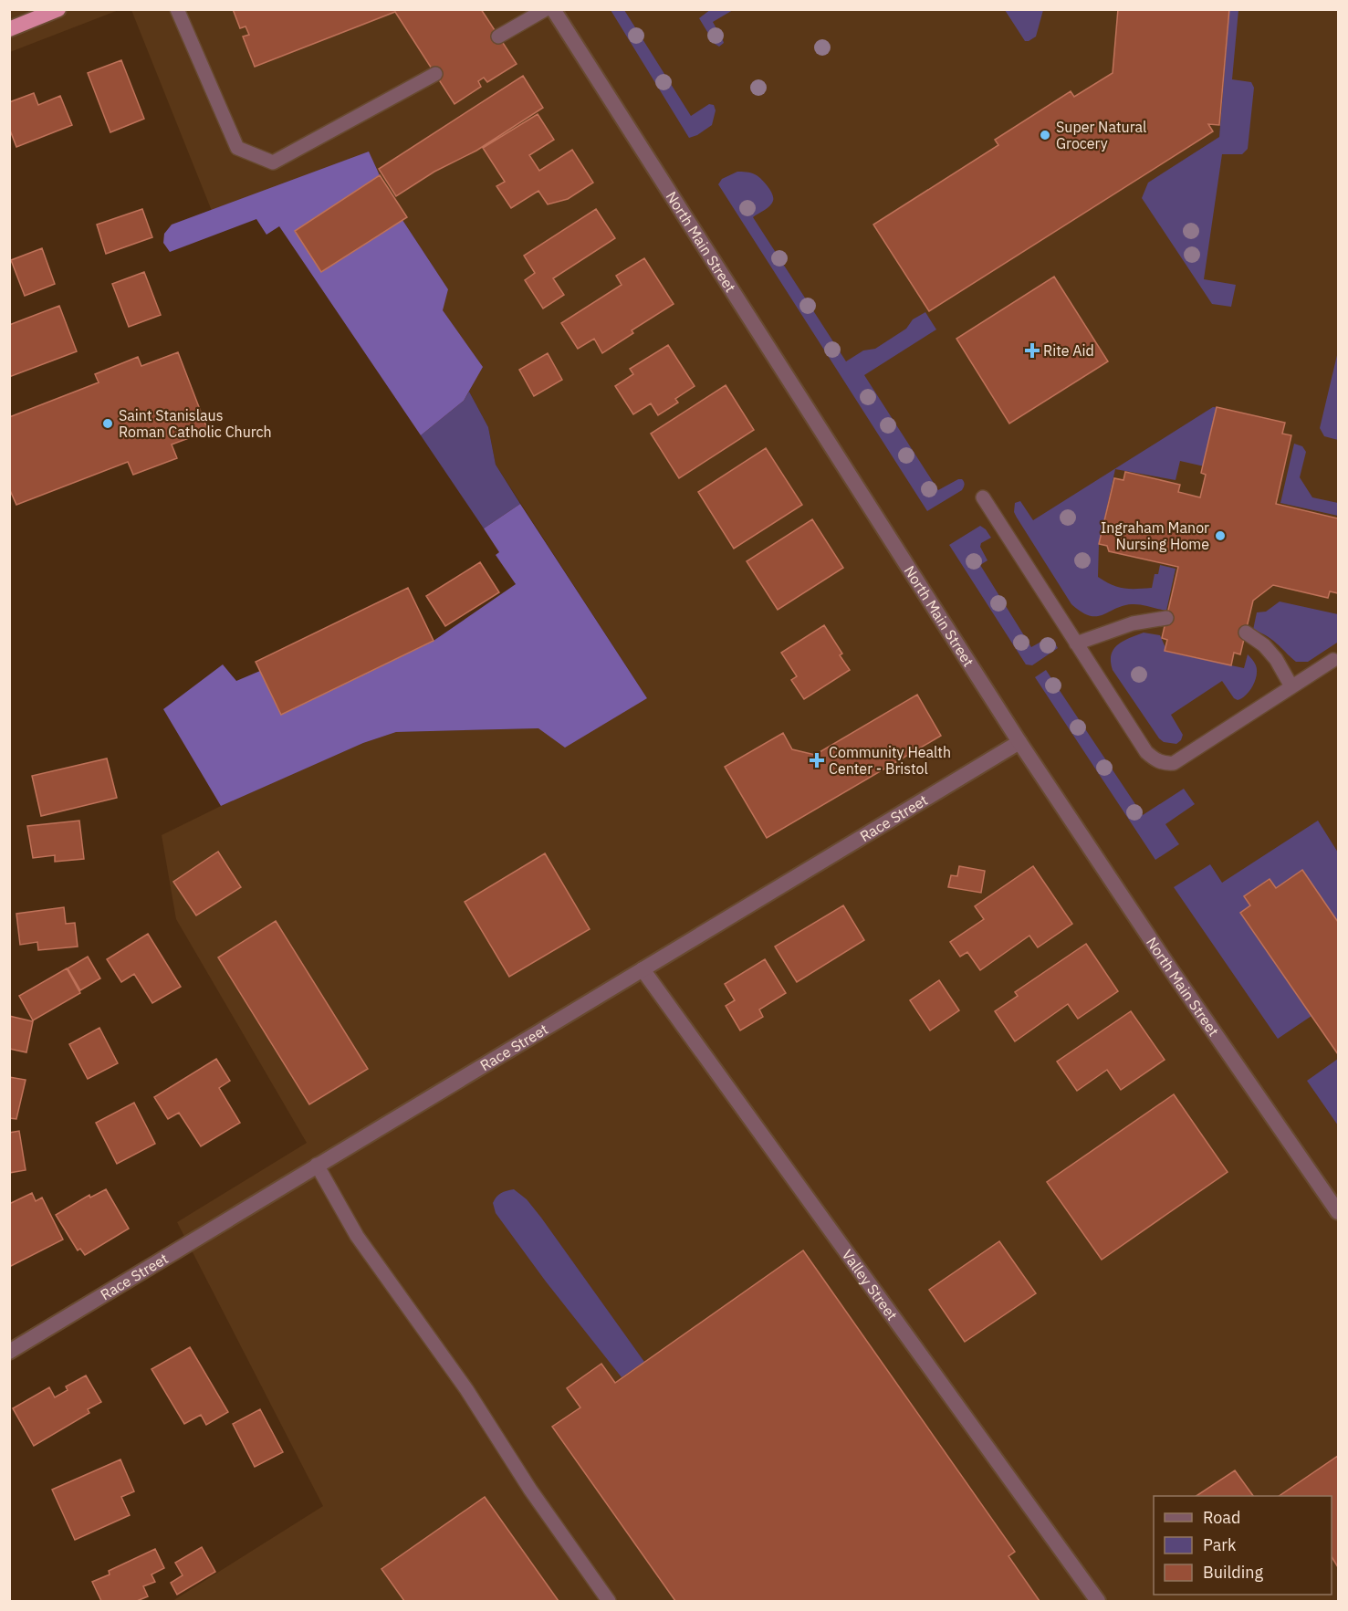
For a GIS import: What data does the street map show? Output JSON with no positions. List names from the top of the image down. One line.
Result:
{"streets":{"street":["North Main Street","Race Street","Valley Street"]},"crossings":[["North Main Street","Race Street"],["Race Street","Valley Street"]],"places":{"other":["Super Natural Grocery","Saint Stanislaus Roman Catholic Church","Ingraham Manor Nursing Home"],"health":["Rite Aid","Community Health Center - Bristol"]},"legend":["Road","Park","Building"]}
